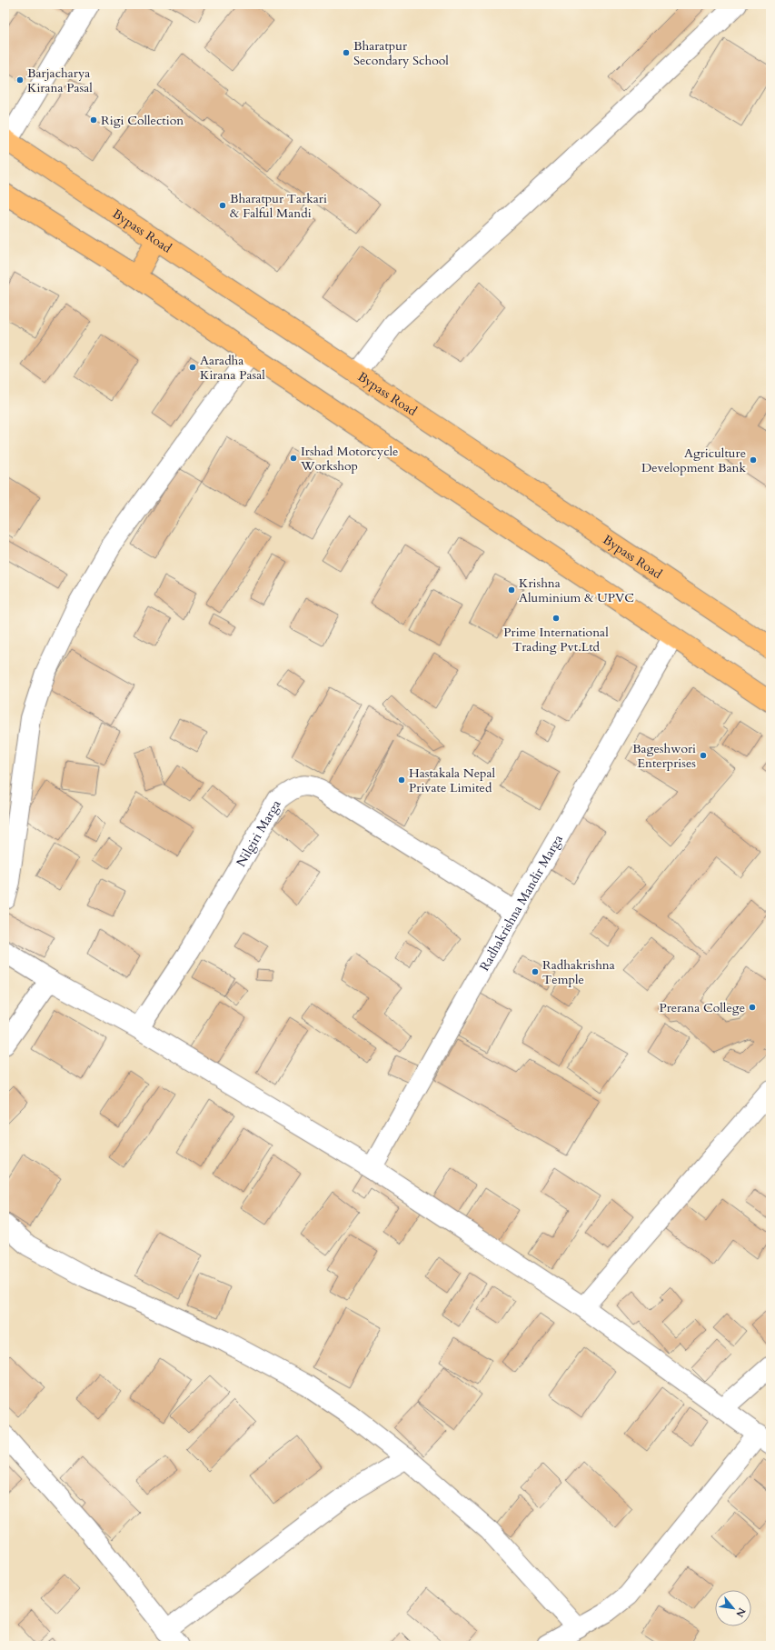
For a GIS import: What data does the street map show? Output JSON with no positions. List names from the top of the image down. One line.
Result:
{"streets":{"highway":["Bypass Road"],"street":["Nilgiri Marga","Radhakrishna Mandir Marga"]},"crossings":[["Nilgiri Marga","Radhakrishna Mandir Marga"]],"places":["Bharatpur Secondary School","Barjacharya Kirana Pasal","Rigi Collection","Bharatpur Tarkari & Falful Mandi","Aaradha Kirana Pasal","Irshad Motorcycle Workshop","Agriculture Development Bank","Krishna Aluminium & UPVC","Prime International Trading Pvt.Ltd","Bageshwori Enterprises","Hastakala Nepal Private Limited","Radhakrishna Temple","Prerana College"],"north":"bottom right"}
